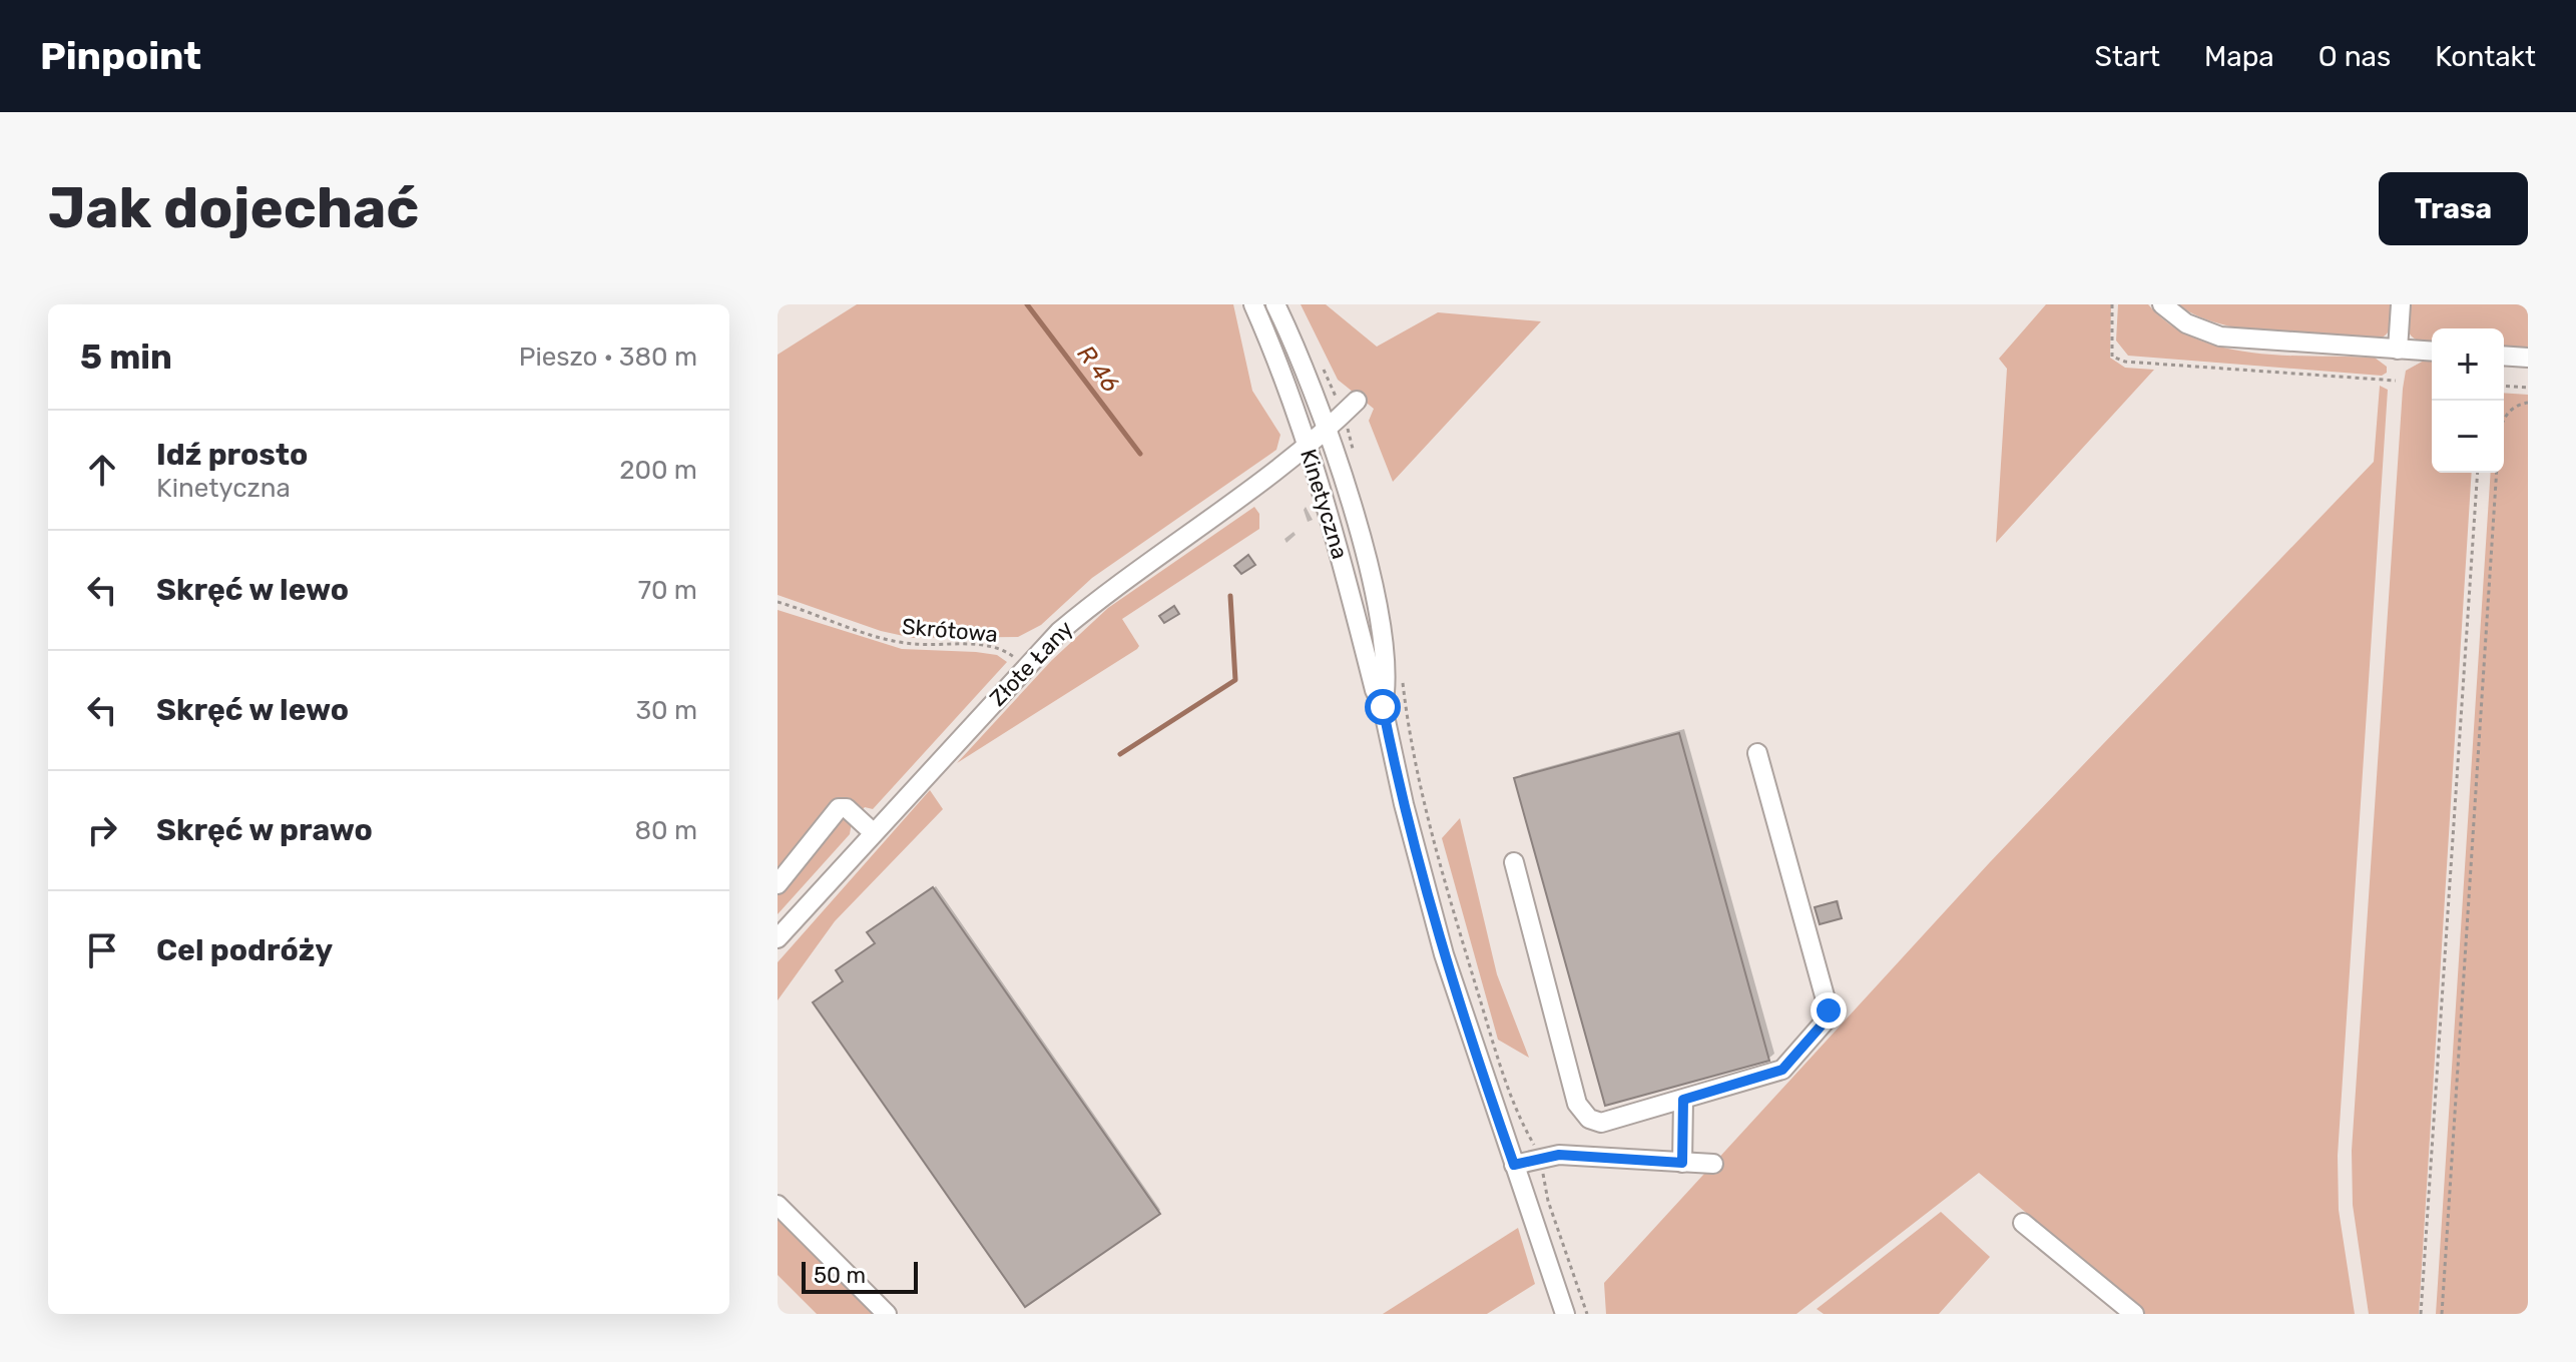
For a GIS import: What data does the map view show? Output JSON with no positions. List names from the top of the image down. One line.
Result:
{"streets":{"street":["Kinetyczna","Złote Łany"],"path":["Skrótowa"]},"crossings":[["Kinetyczna","Złote Łany"],["Skrótowa","Złote Łany"]],"water":["R 46"],"scale_bar":"50 m","page":{"header":"Pinpoint","nav":["Start","Mapa","O nas","Kontakt"],"buttons":"Trasa","title":"Jak dojechać","heading":["5 min","Pieszo · 380 m"],"map_buttons":["+","−"],"list":[["Idź prosto","Kinetyczna","200 m"],["Skręć w lewo","70 m"],["Skręć w lewo","30 m"],["Skręć w prawo","80 m"],"Cel podróży"],"scale":"50 m"}}
